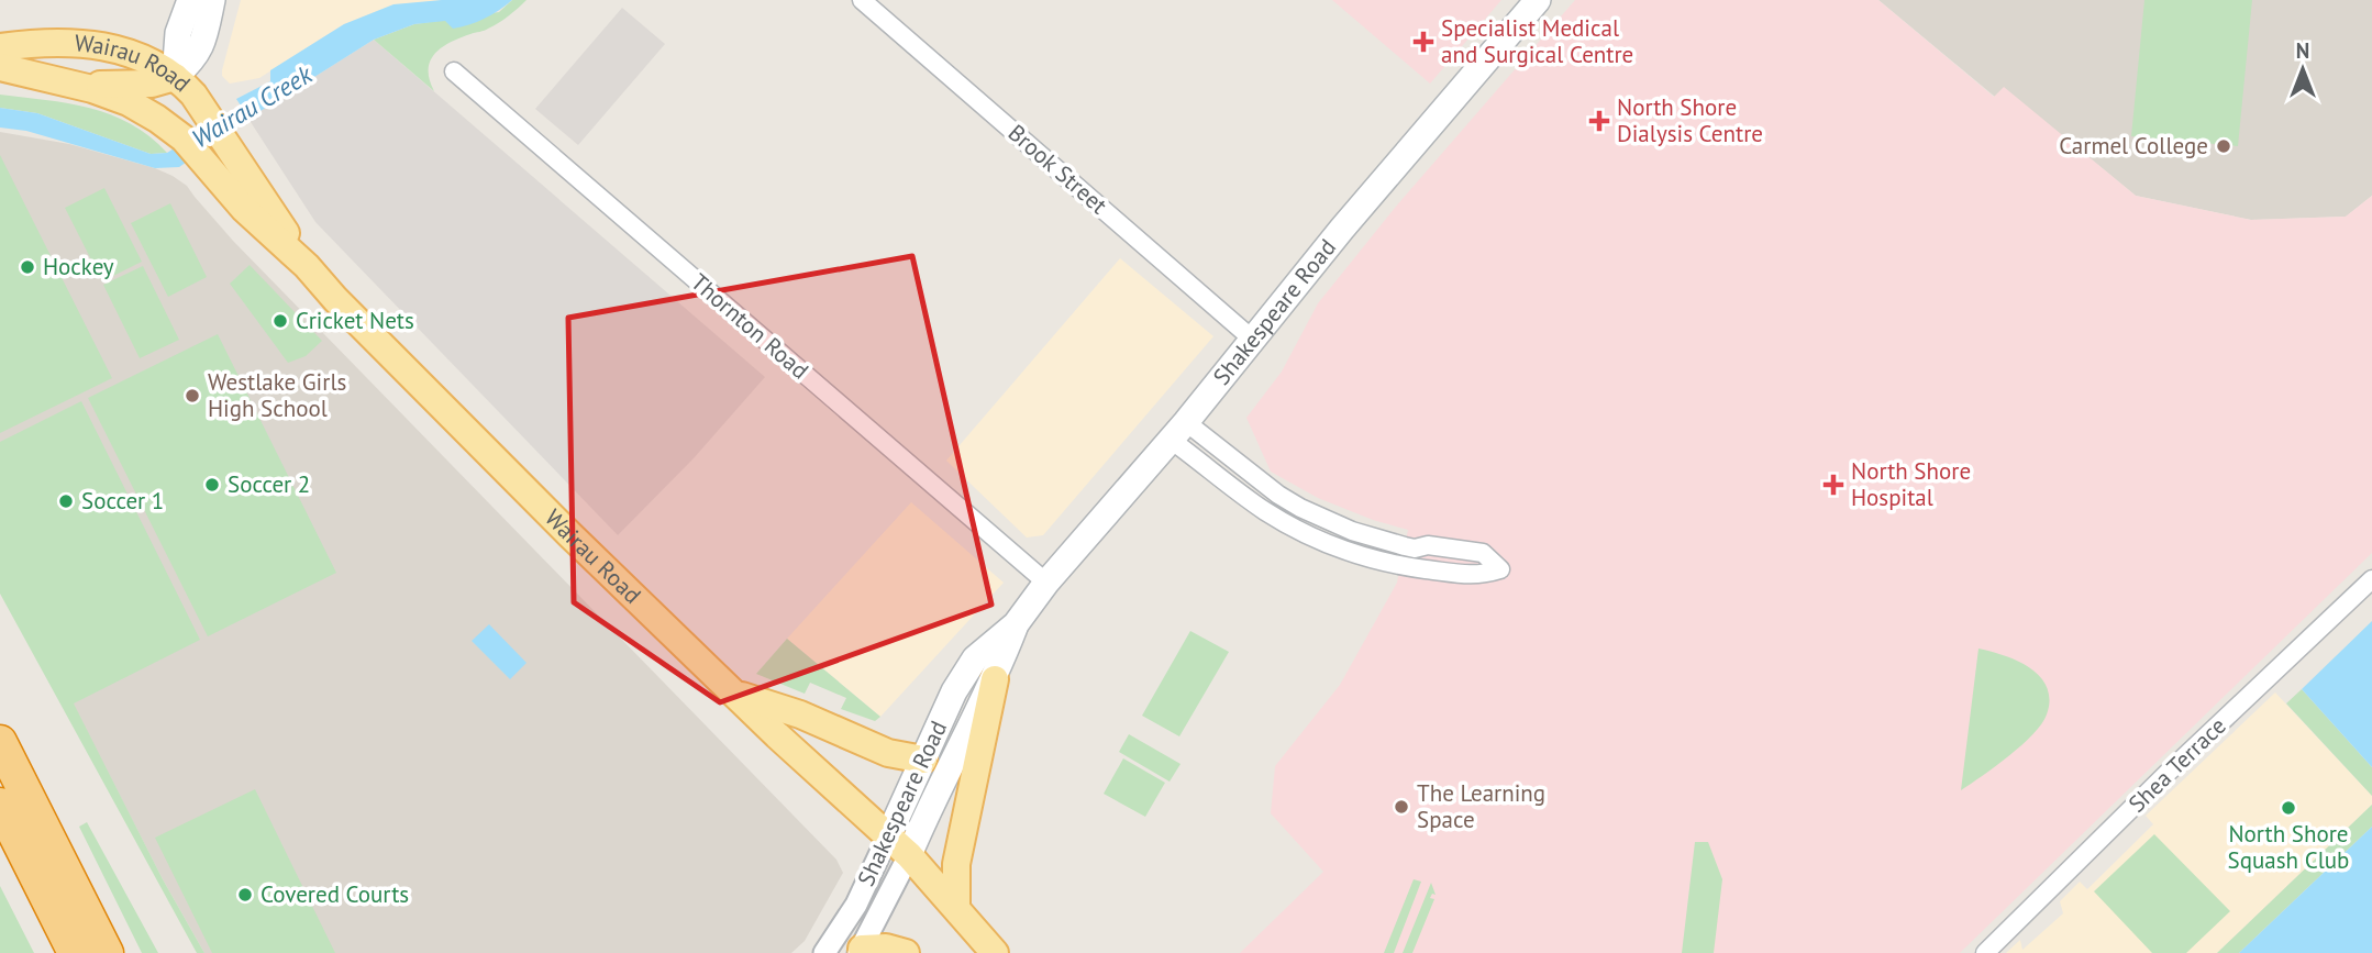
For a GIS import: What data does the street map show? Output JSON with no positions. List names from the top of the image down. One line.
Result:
{"streets":{"main road":["Wairau Road","Shakespeare Road"],"street":["Brook Street","Thornton Road","Shea Terrace"]},"crossings":[["Wairau Road","Shakespeare Road"],["Brook Street","Shakespeare Road"],["Shakespeare Road","Thornton Road"]],"water":["Wairau Creek"],"places":{"health":["Specialist Medical and Surgical Centre","North Shore Dialysis Centre","North Shore Hospital"],"other":["Carmel College","Hockey","Cricket Nets","Westlake Girls High School","Soccer 2","Soccer 1","The Learning Space","North Shore Squash Club","Covered Courts"]},"north":"top"}
